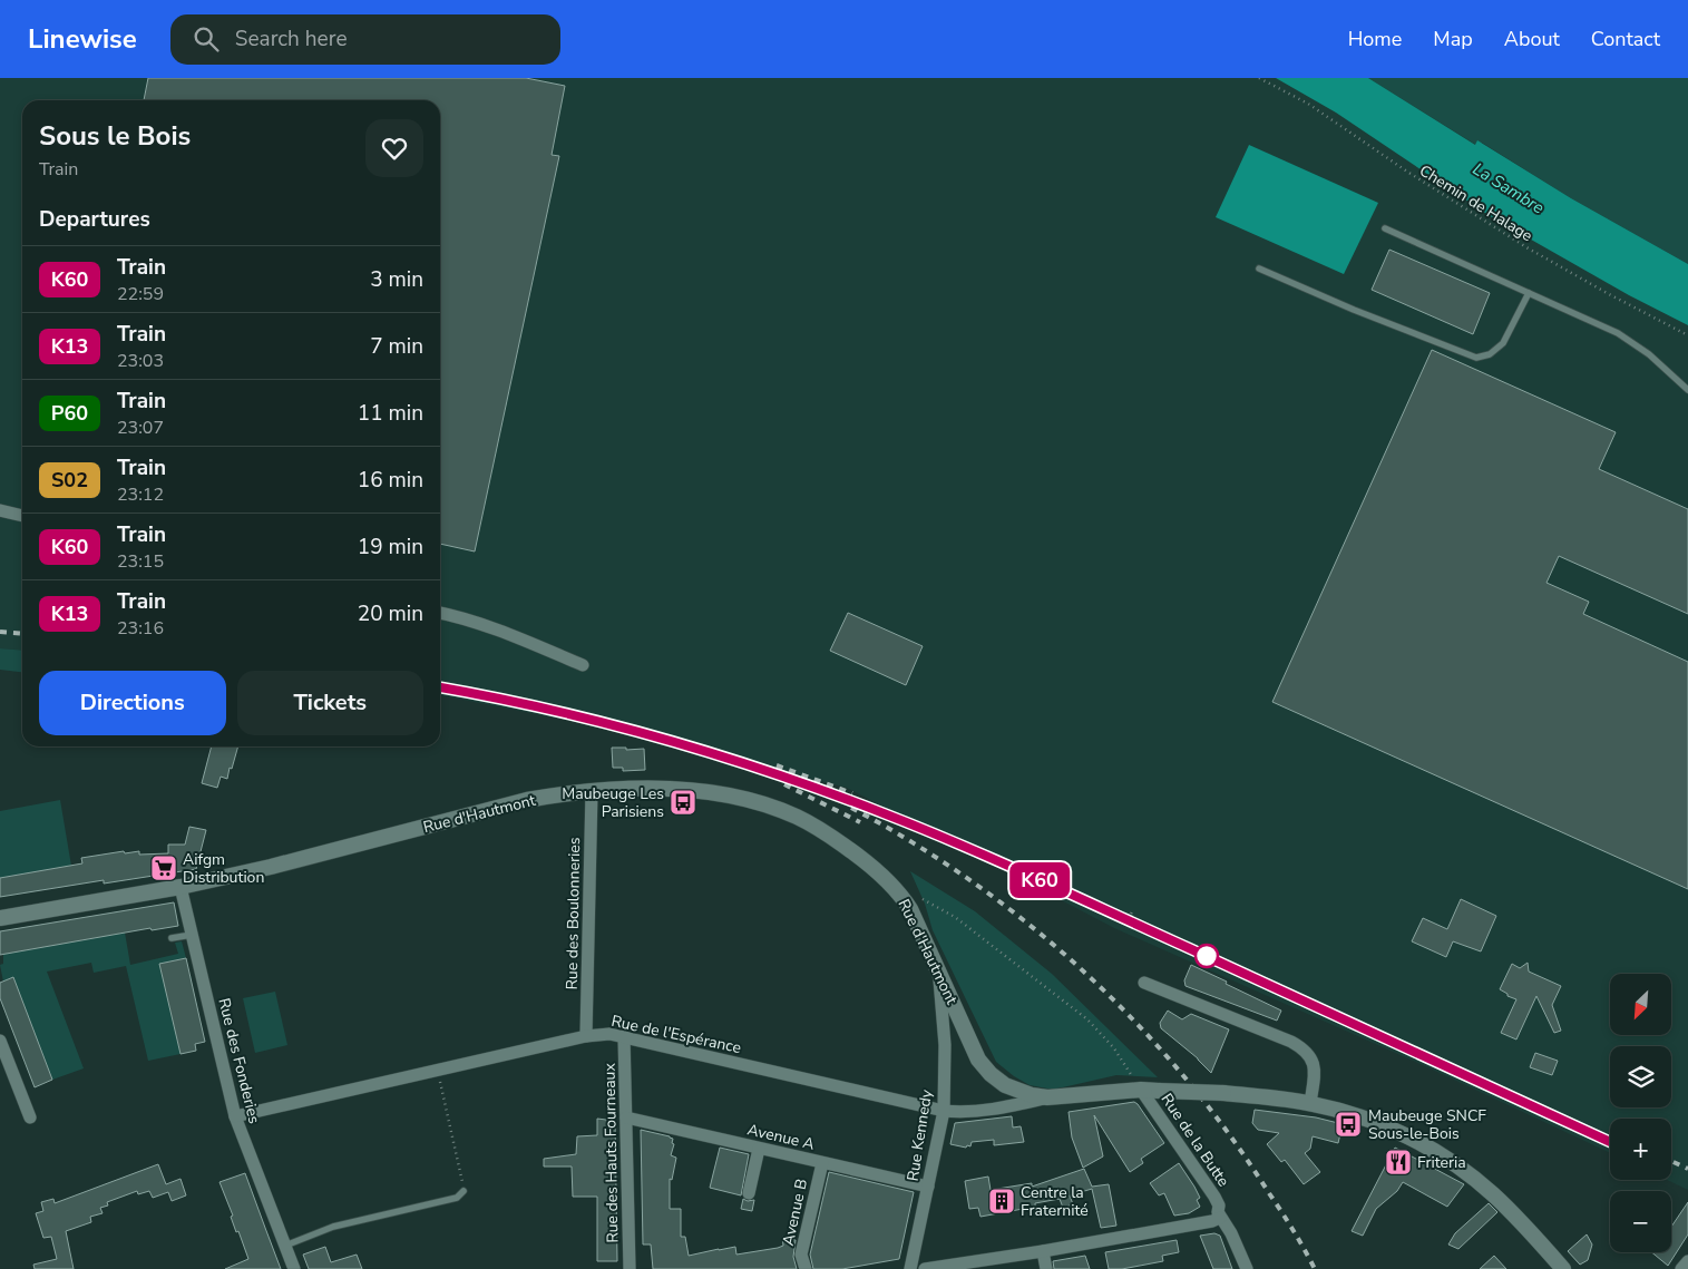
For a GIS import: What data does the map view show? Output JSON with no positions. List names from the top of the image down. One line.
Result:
{"streets":{"street":["Rue d'Hautmont","Rue des Boulonneries","Rue de l'Espérance","Rue des Fonderies","Rue Kennedy","Avenue A","Rue de la Butte","Rue des Hauts Fourneaux","Avenue B"],"path":["Chemin de Halage"]},"crossings":[["Rue d'Hautmont","Rue des Boulonneries"],["Rue d'Hautmont","Rue de l'Espérance"],["Rue d'Hautmont","Rue des Fonderies"],["Rue d'Hautmont","Rue Kennedy"],["Rue d'Hautmont","Rue de la Butte"],["Rue des Boulonneries","Rue de l'Espérance"],["Rue de l'Espérance","Rue des Fonderies"],["Rue de l'Espérance","Rue Kennedy"],["Rue de l'Espérance","Rue des Hauts Fourneaux"],["Rue Kennedy","Avenue A"],["Avenue A","Rue des Hauts Fourneaux"],["Avenue A","Avenue B"]],"water":["La Sambre"],"places":{"bus stop":["Maubeuge Les Parisiens","Maubeuge SNCF Sous-le-Bois"],"supermarket":["Aifgm Distribution"],"restaurant":["Friteria"],"building":["Centre la Fraternité"]},"north":"bottom left","page":{"header":"Linewise","search":"Search here","nav":["Home","Map","About","Contact"],"on_map":"K60","heading":[["Sous le Bois","Train"],"Departures"],"list":[{"mark":"K60","name":"Train","note":"22:59","value":"3 min"},{"mark":"K13","name":"Train","note":"23:03","value":"7 min"},{"mark":"P60","name":"Train","note":"23:07","value":"11 min"},{"mark":"S02","name":"Train","note":"23:12","value":"16 min"},{"mark":"K60","name":"Train","note":"23:15","value":"19 min"},{"mark":"K13","name":"Train","note":"23:16","value":"20 min"}],"buttons":["Directions","Tickets"],"map_buttons":["+","−"]}}
